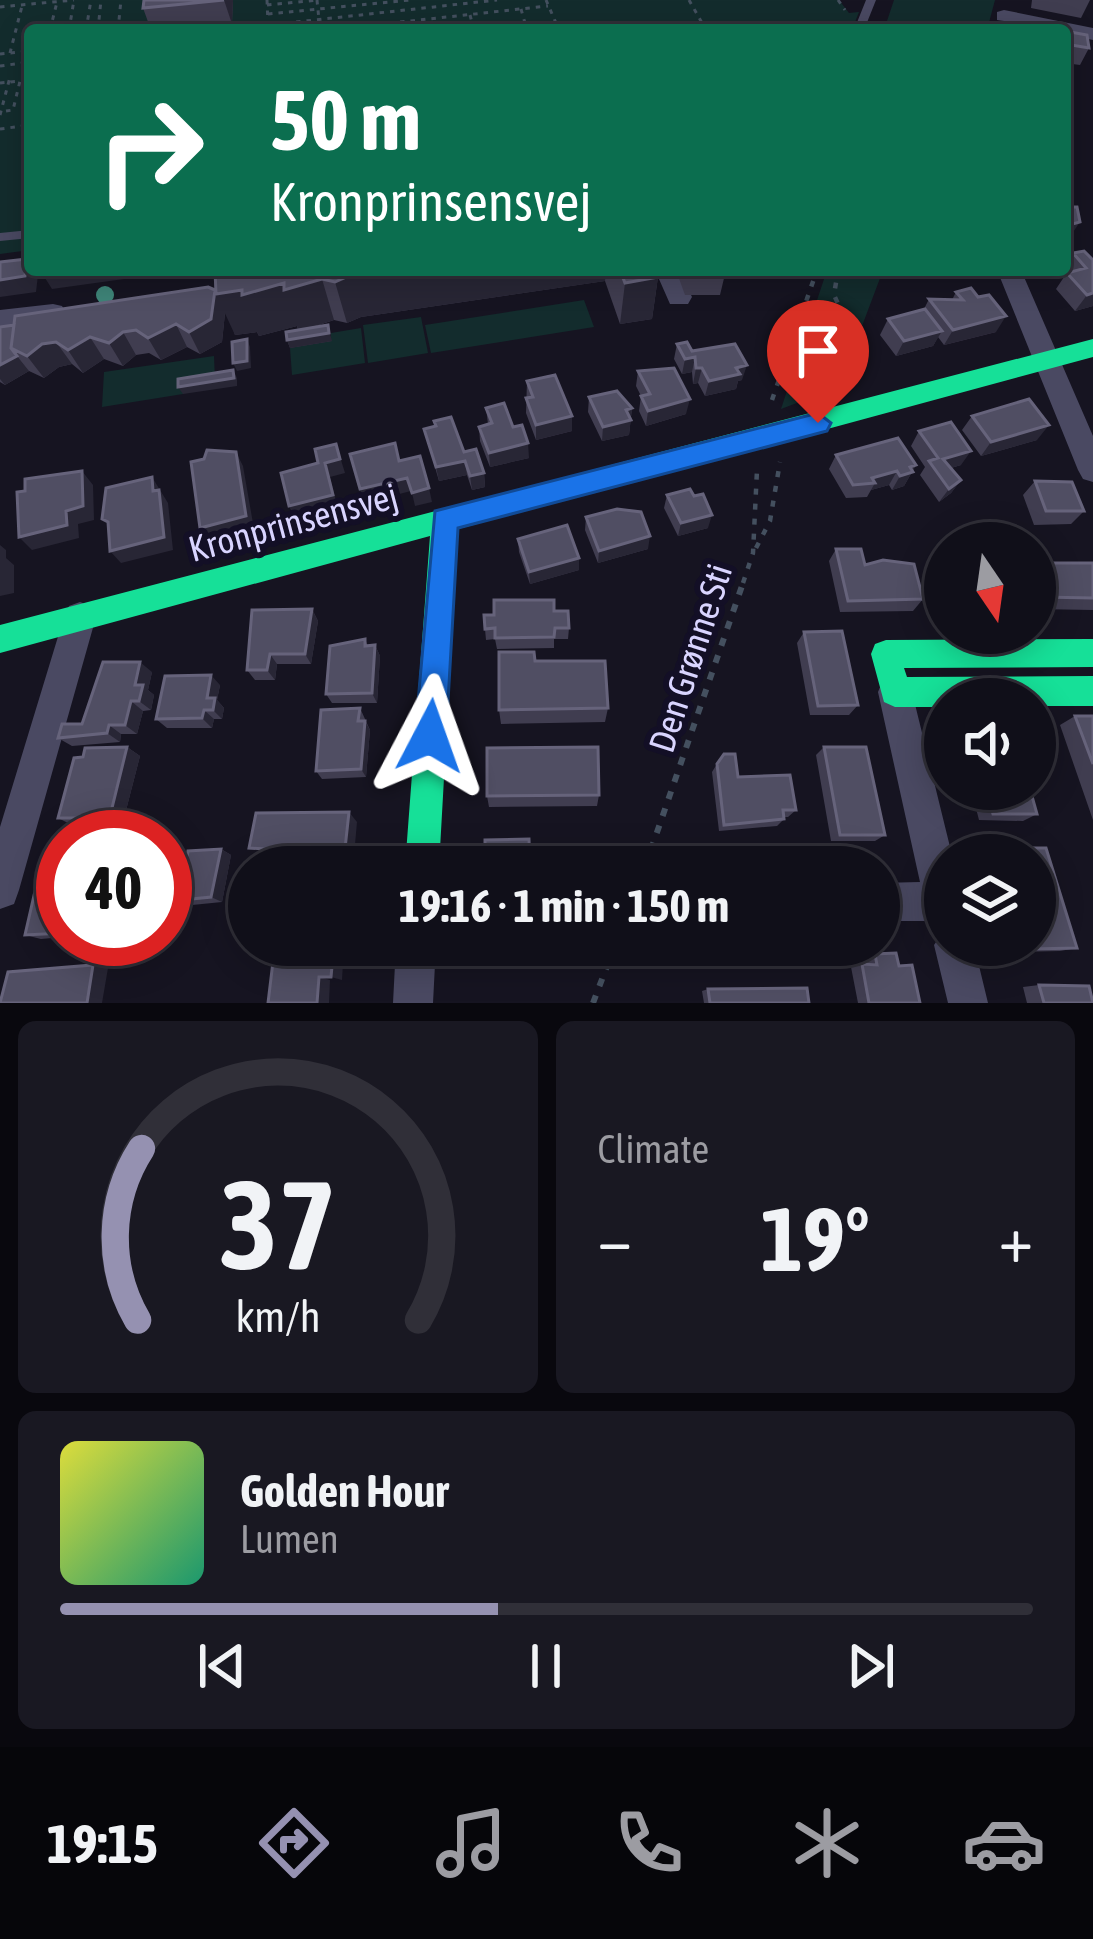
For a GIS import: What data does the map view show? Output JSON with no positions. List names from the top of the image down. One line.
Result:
{"streets":{"street":["Kronprinsensvej"],"path":["Den Grønne Sti"]},"north":"bottom","page":{"turn":["50 m","Kronprinsensvej"],"limit":"40","trip":"19:16 · 1 min · 150 m","tile":"Climate","heat":["−","19°","+"],"song":["Golden Hour","Lumen"],"tabs":"19:15","gauge":["37","km/h"]}}
